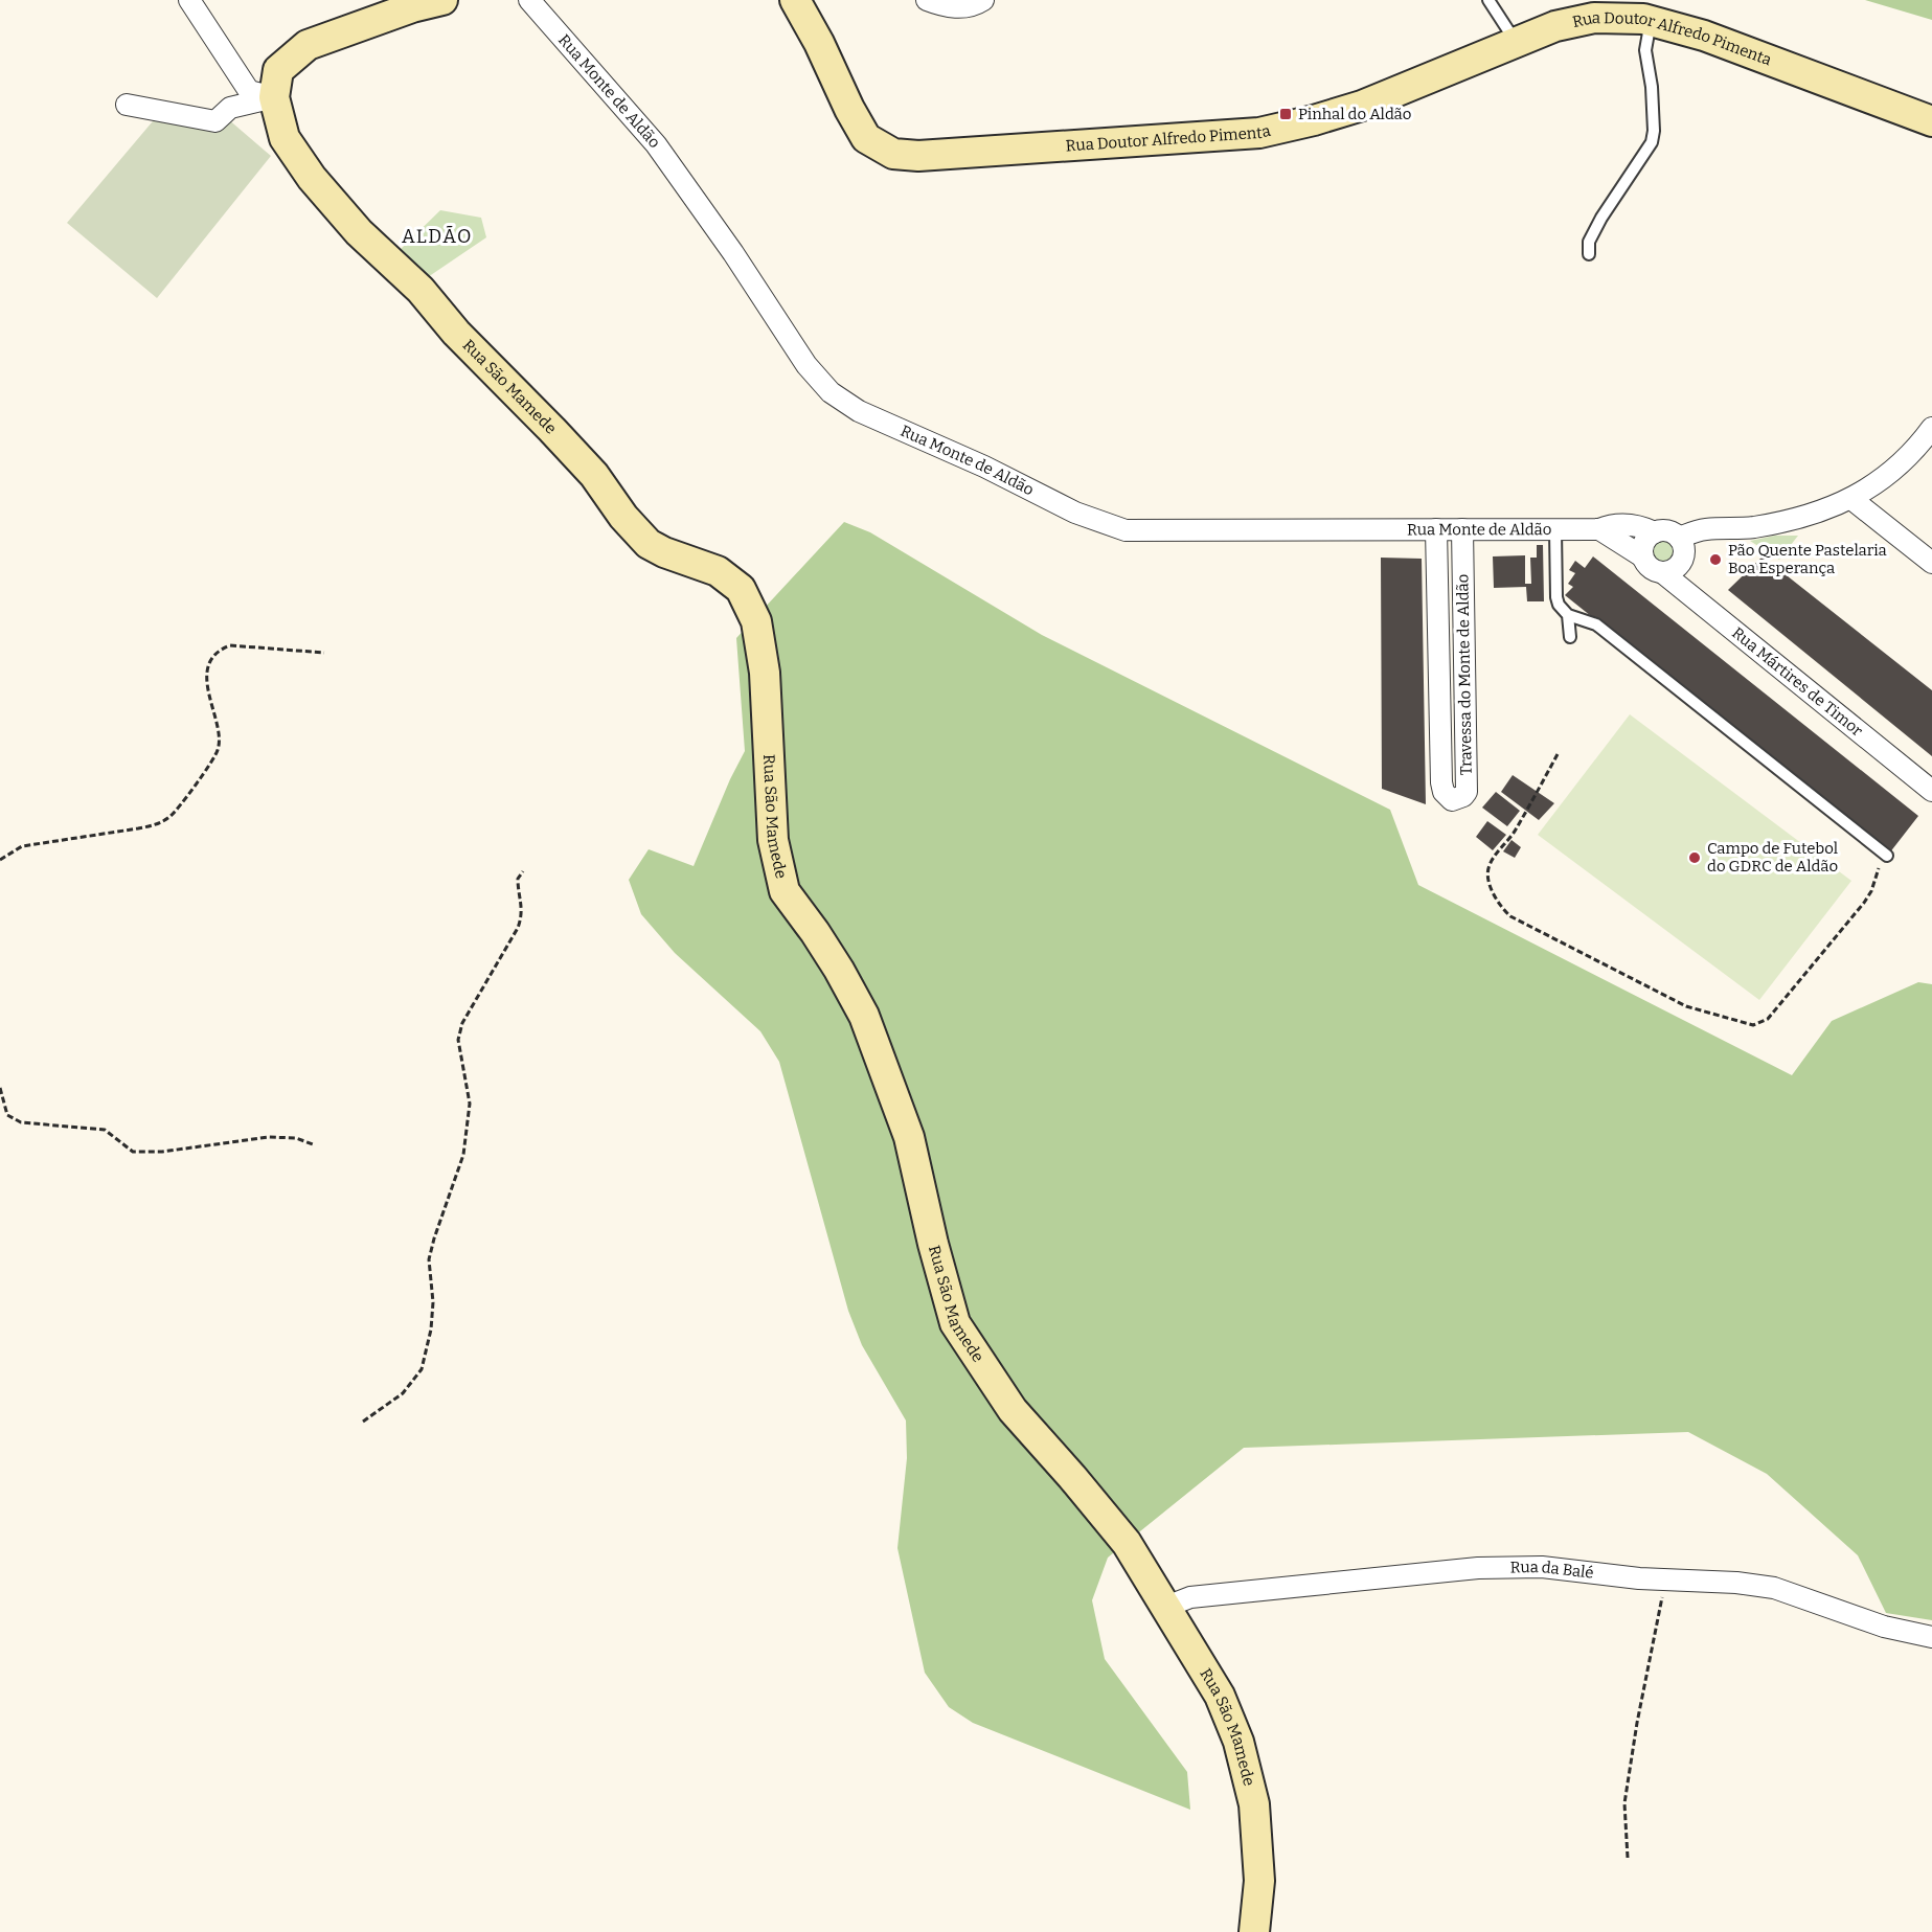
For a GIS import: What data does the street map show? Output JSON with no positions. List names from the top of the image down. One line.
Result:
{"streets":{"street":["Rua Doutor Alfredo Pimenta","Rua Monte de Aldão","Rua São Mamede","Travessa do Monte de Aldão","Rua Mártires de Timor","Rua da Balé"]},"crossings":[["Rua Monte de Aldão","Travessa do Monte de Aldão"],["Rua Monte de Aldão","Rua Mártires de Timor"],["Rua São Mamede","Rua da Balé"]],"districts":["ALDÃO"],"places":{"transit":["Pinhal do Aldão"],"other":["Pão Quente Pastelaria Boa Esperança","Campo de Futebol do GDRC de Aldão"]}}
